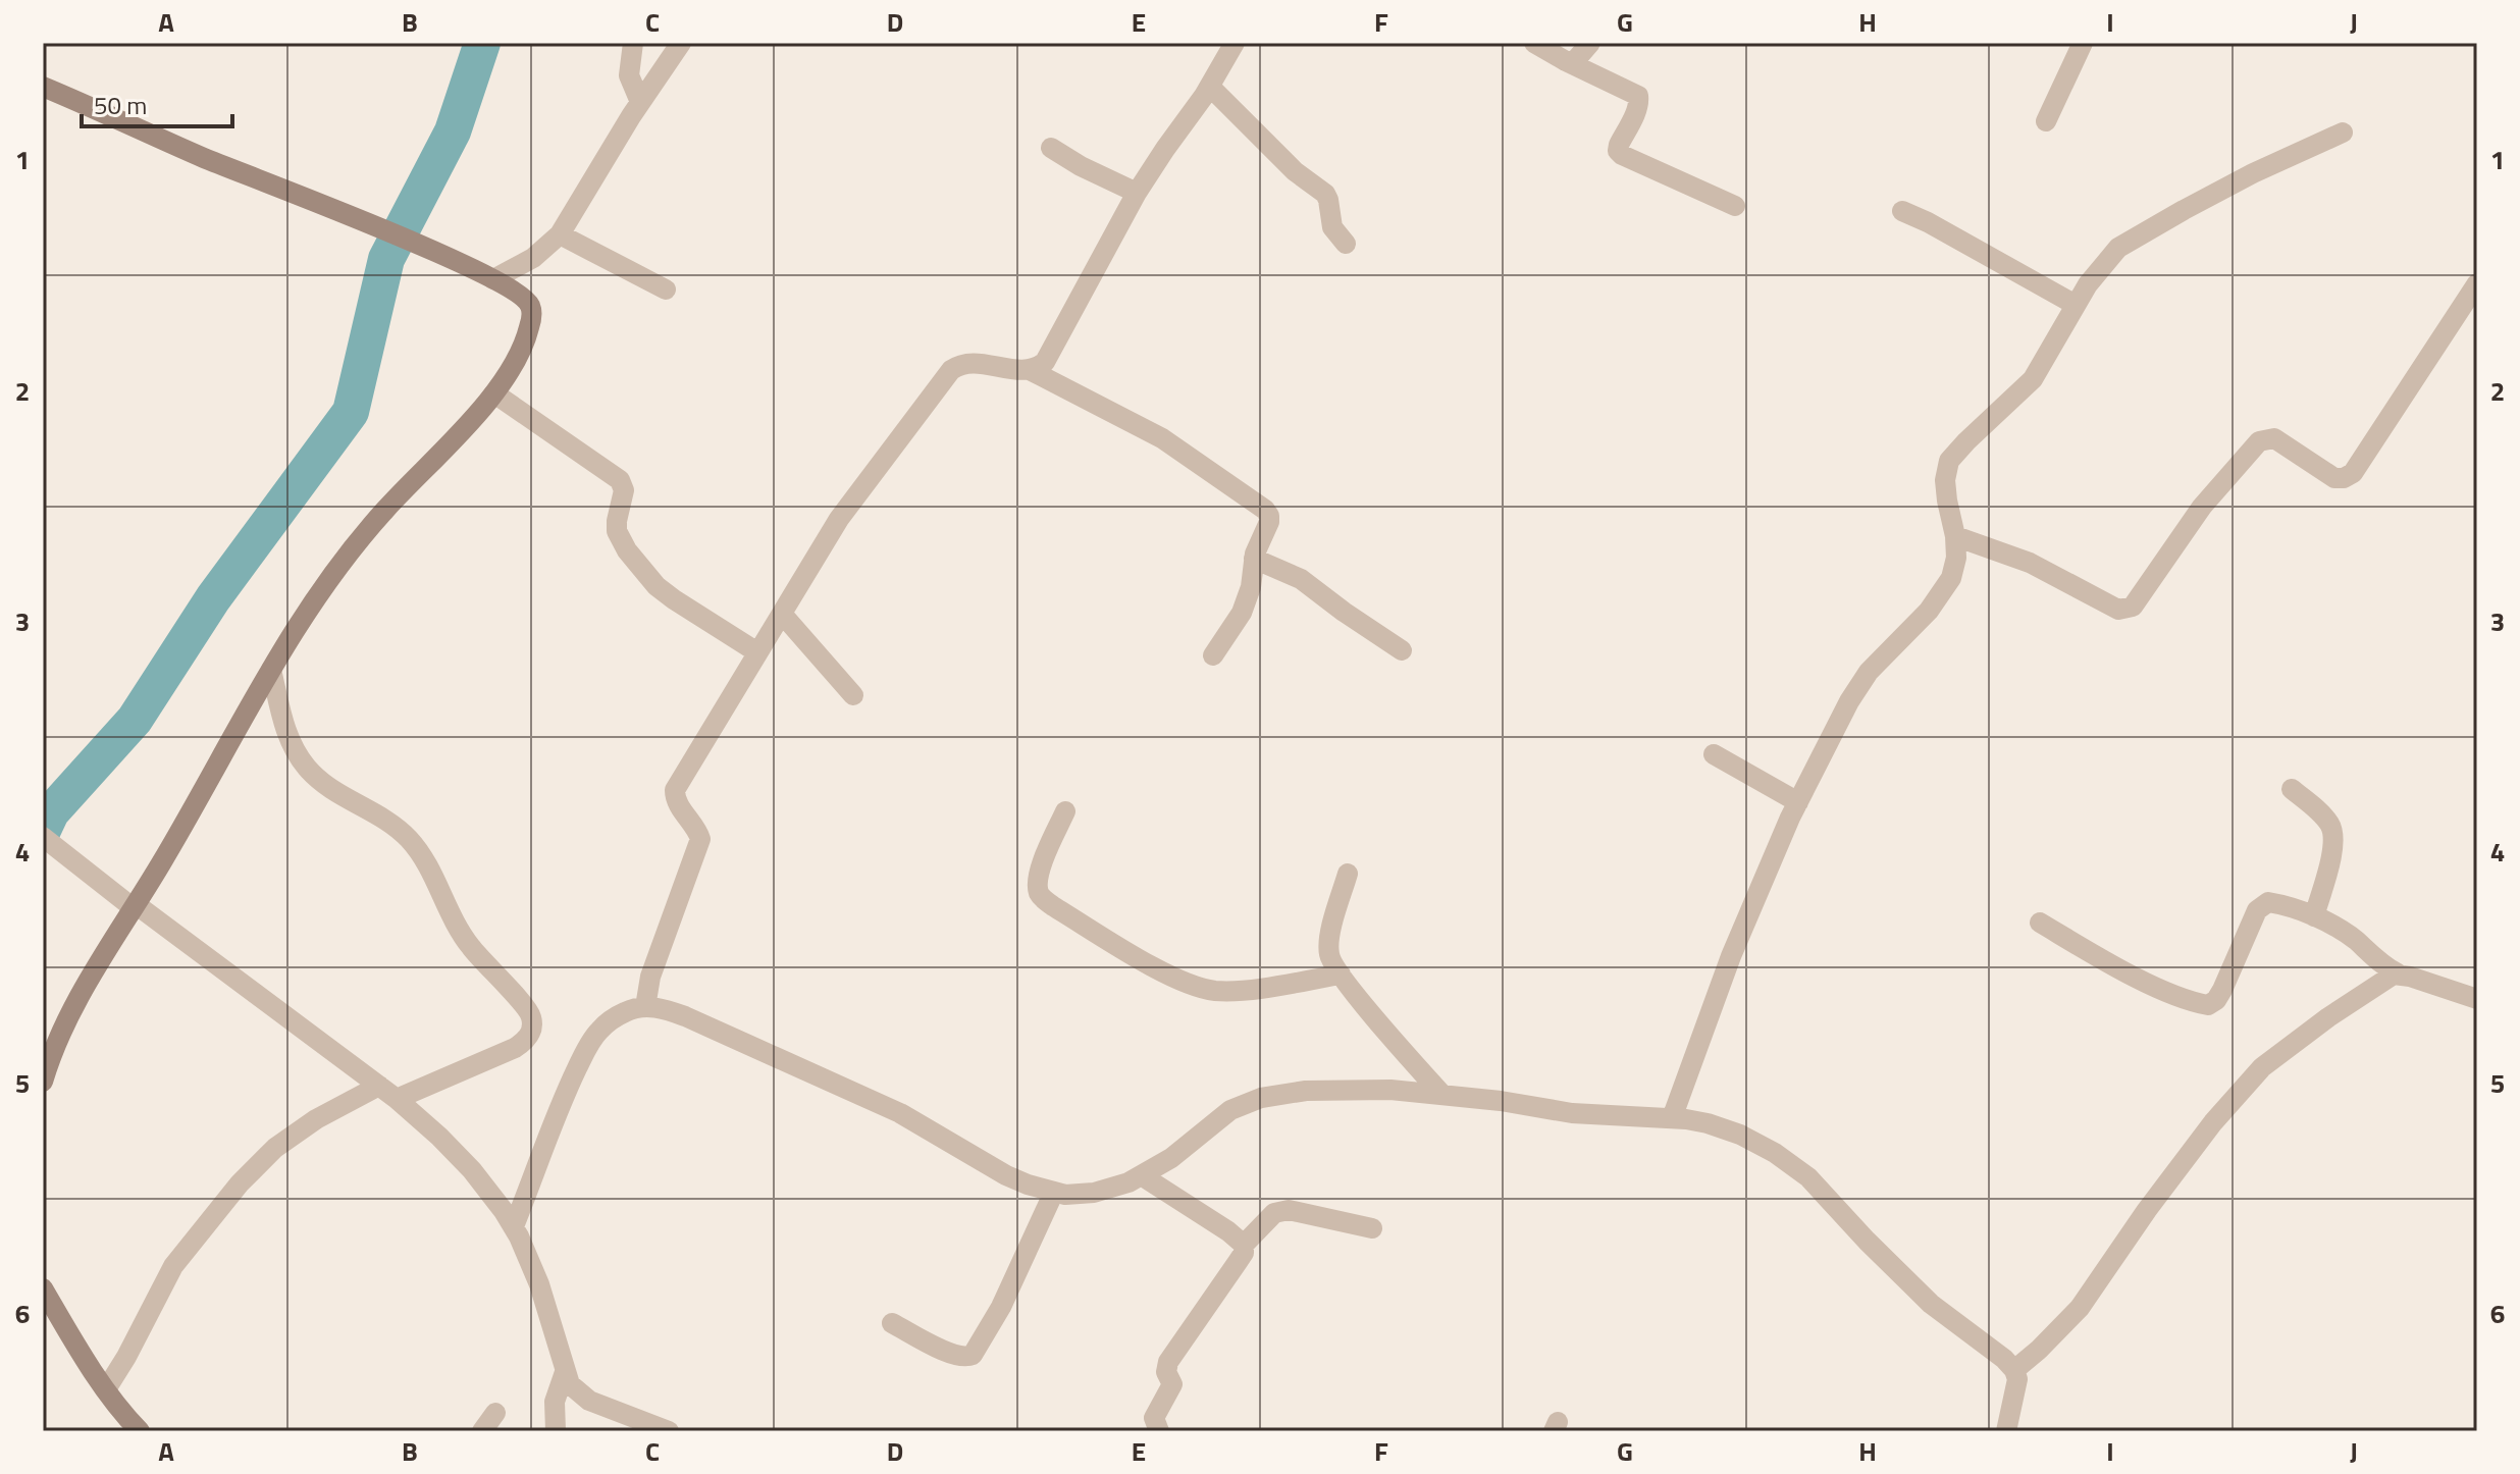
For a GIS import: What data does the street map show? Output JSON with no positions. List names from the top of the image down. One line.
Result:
{"scale_bar":"50 m","grid":{"columns":["A","B","C","D","E","F","G","H","I","J"],"rows":["1","2","3","4","5","6"]}}
